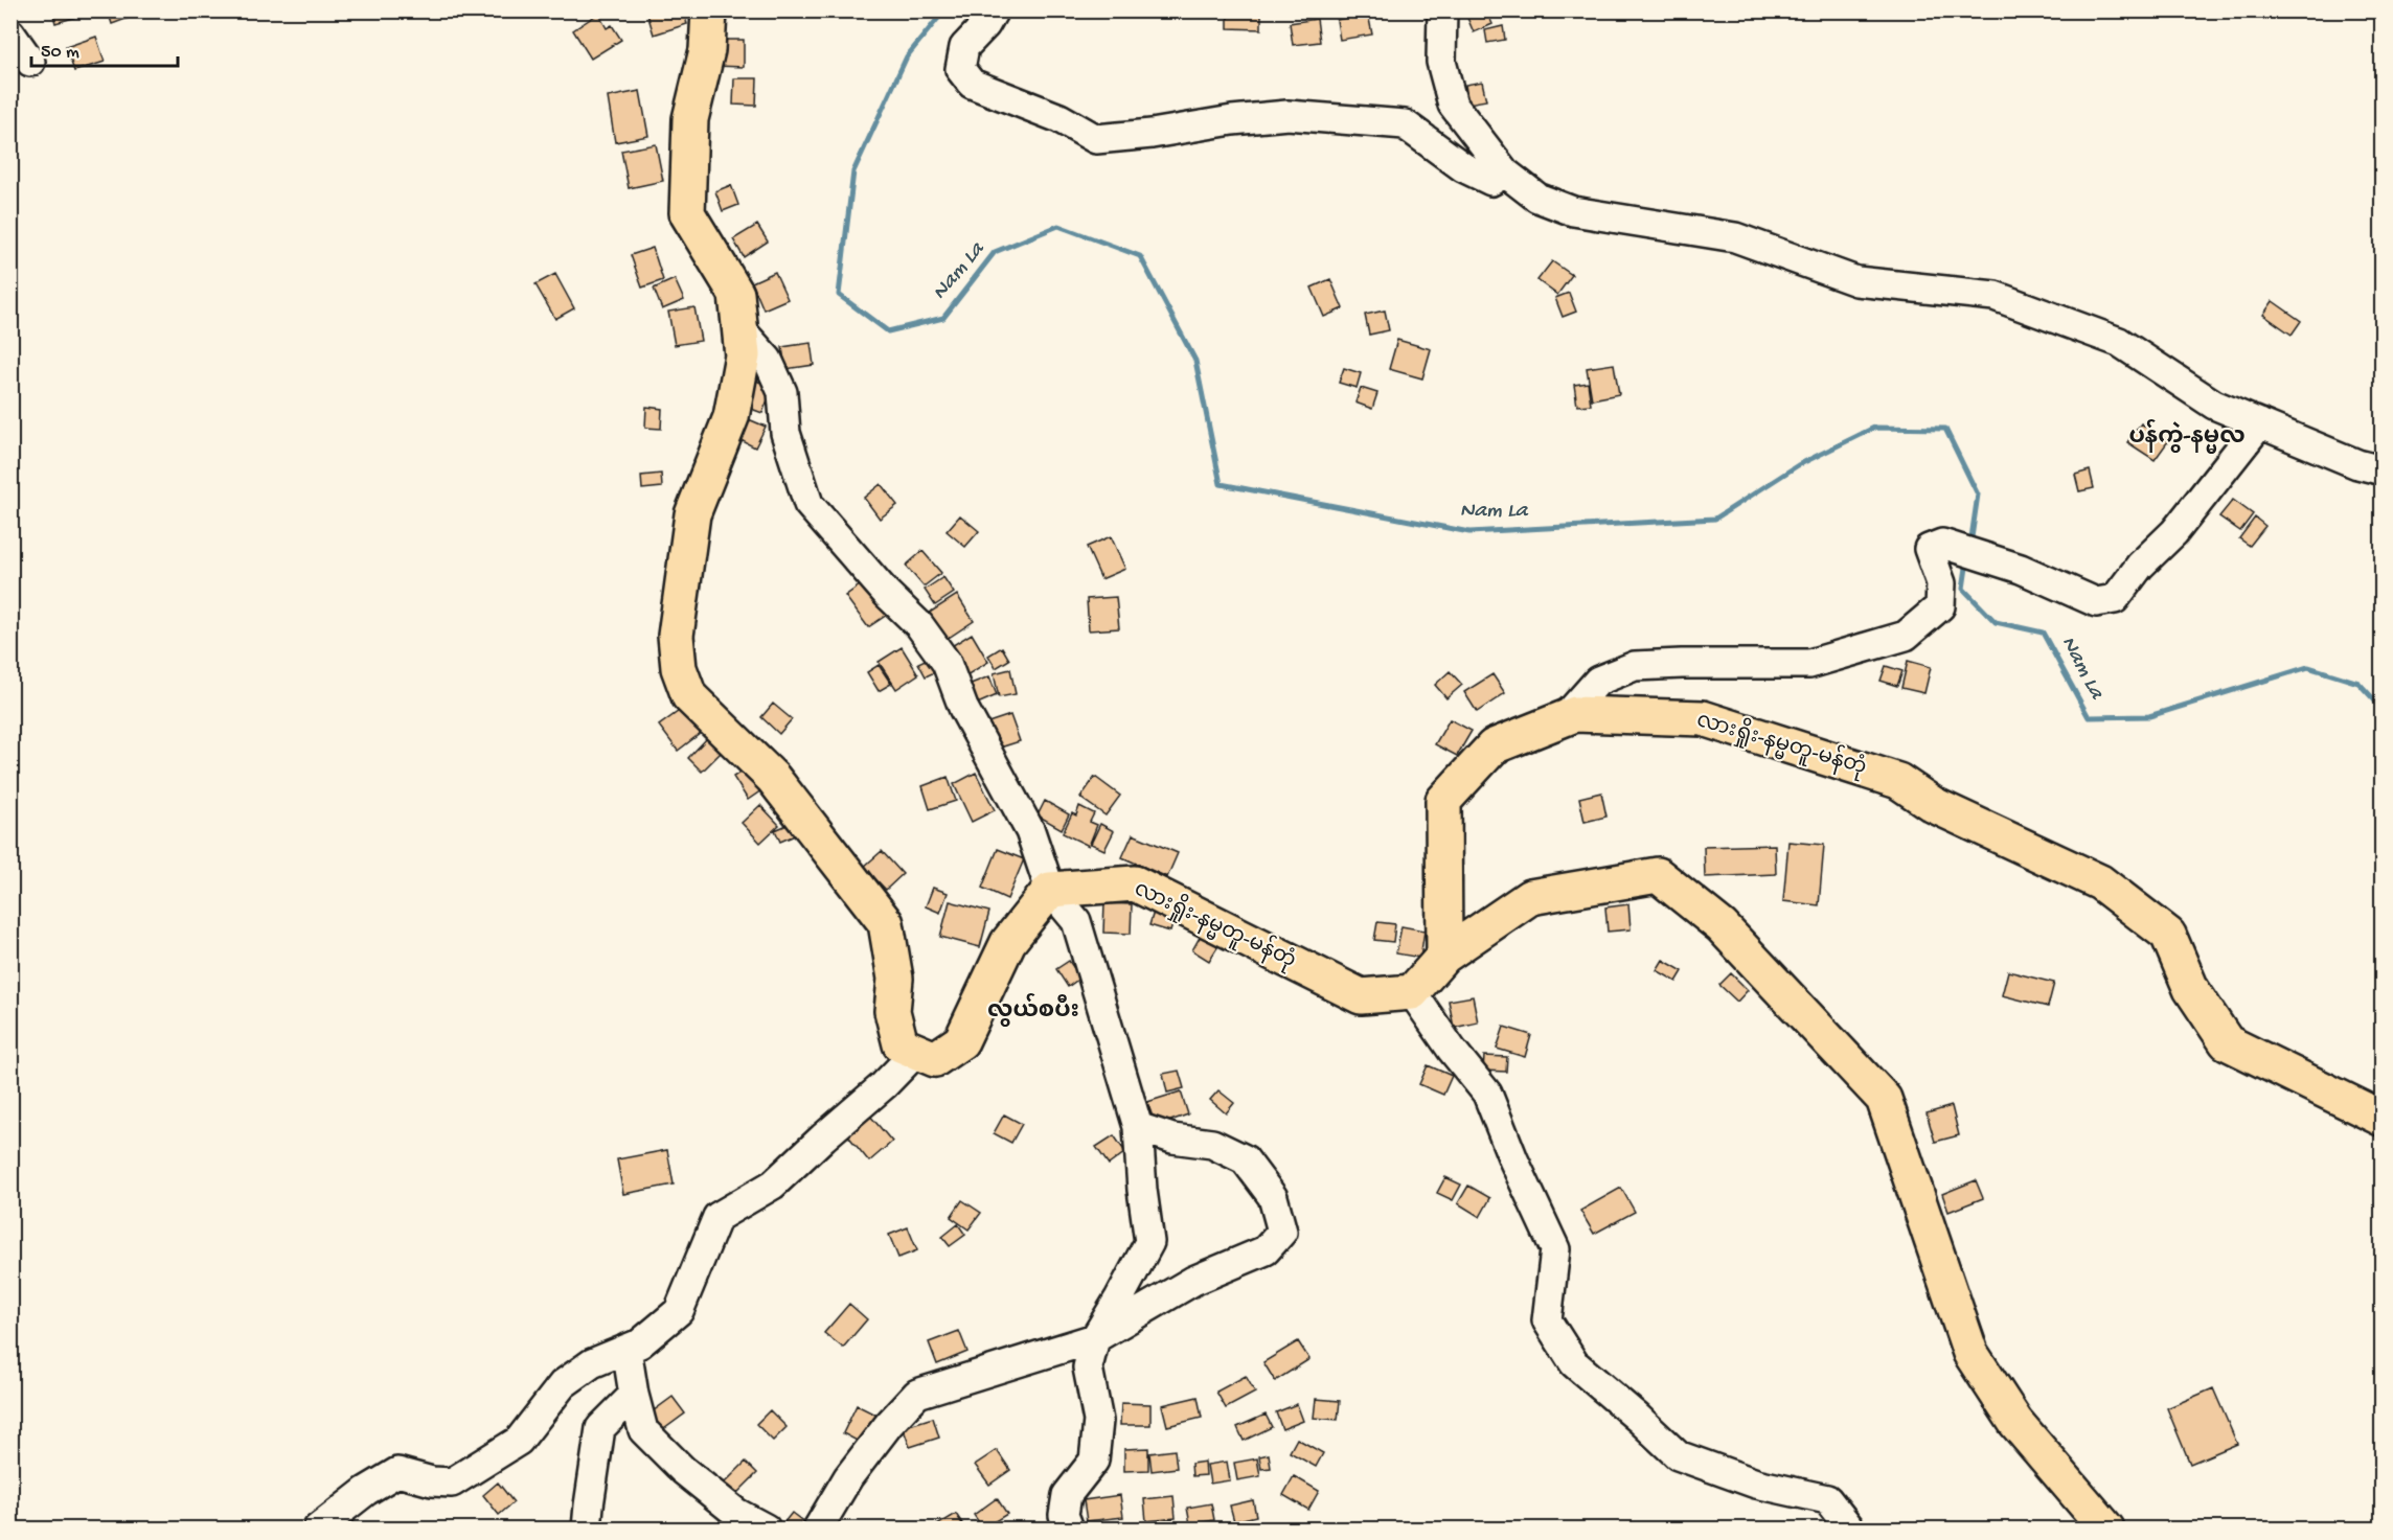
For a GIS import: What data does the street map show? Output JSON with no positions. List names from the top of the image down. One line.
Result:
{"streets":{"main road":["လားရှိုး-နမ္မတူ-မန်တုံ"]},"districts":["ပန်ကွဲ-နမ္မလ","လွယ်စပီး"],"water":["Nam La"],"scale_bar":"50 m"}
